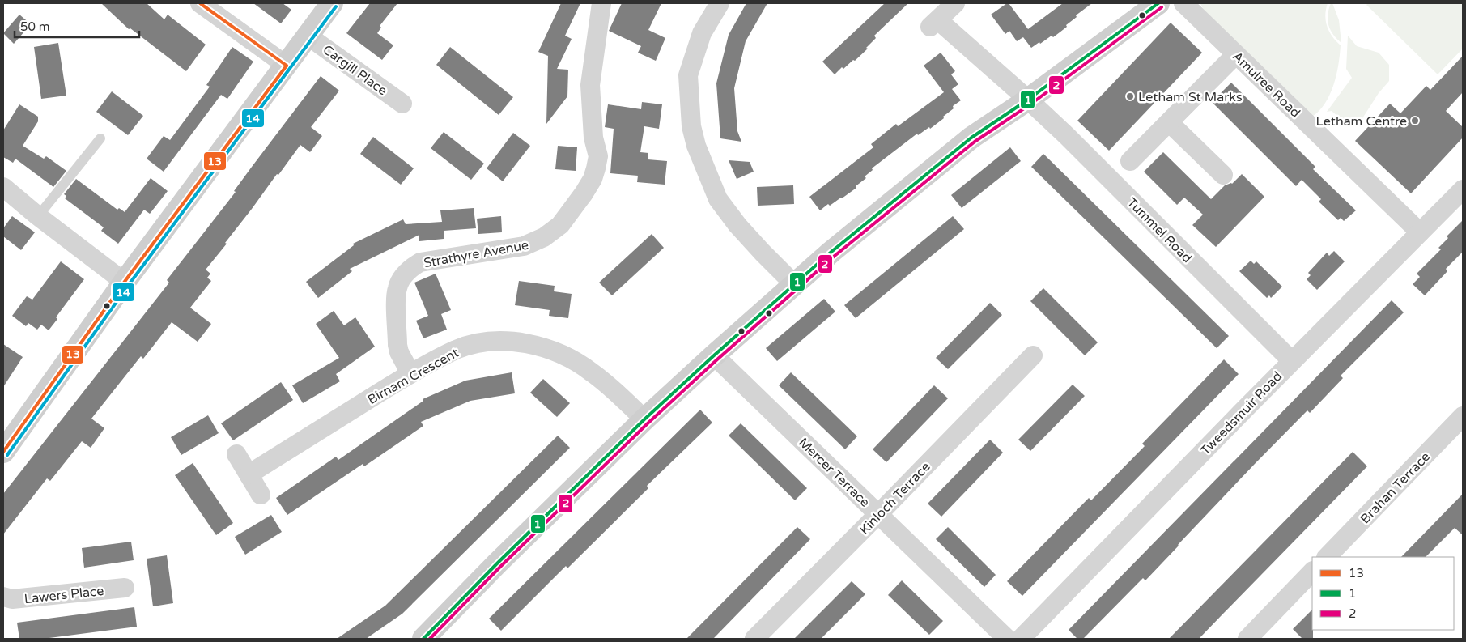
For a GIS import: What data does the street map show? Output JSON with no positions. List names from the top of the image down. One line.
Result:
{"streets":{"street":["Cargill Place","Amulree Road","Tummel Road","Strathyre Avenue","Birnam Crescent","Tweedsmuir Road","Mercer Terrace","Brahan Terrace","Kinloch Terrace","Lawers Place"]},"crossings":[["Amulree Road","Tweedsmuir Road"],["Tummel Road","Tweedsmuir Road"],["Strathyre Avenue","Birnam Crescent"],["Mercer Terrace","Kinloch Terrace"]],"places":["Letham St Marks","Letham Centre"],"lines":["transit line 13","transit line 1","transit line 14","transit line 2"],"legend":["13","1","2"],"scale_bar":"50 m"}
